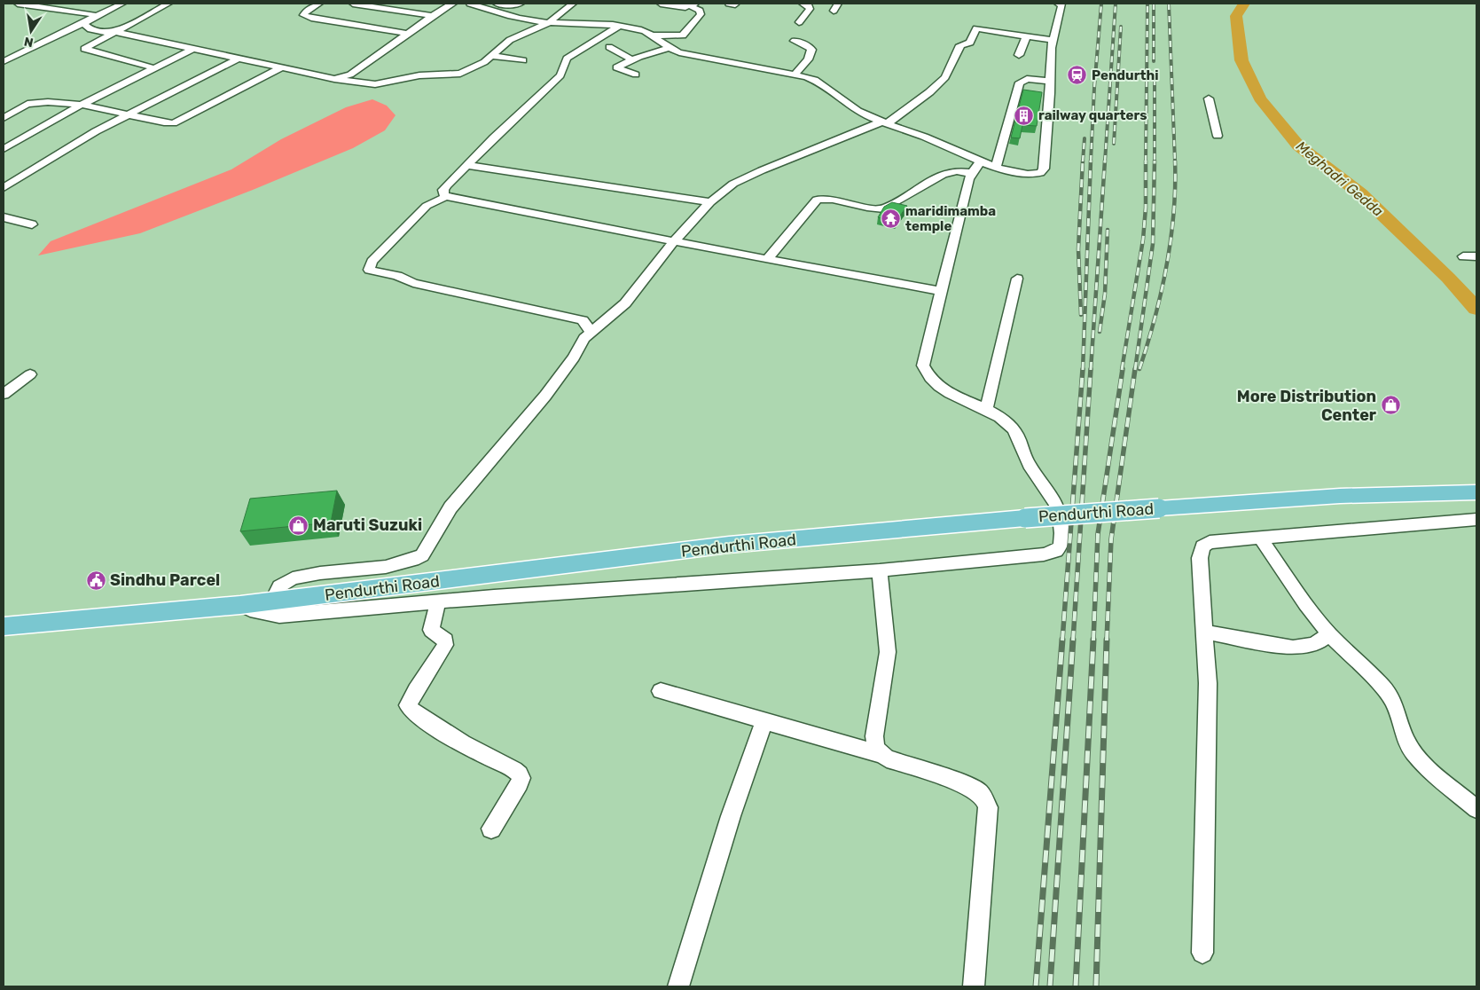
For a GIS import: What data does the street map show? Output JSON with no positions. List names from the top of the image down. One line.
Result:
{"streets":{"main road":["Pendurthi Road"]},"water":["Meghadri Gedda"],"places":{"station":["Pendurthi"],"building":["railway quarters"],"temple":["maridimamba temple"],"shop":["More Distribution Center","Maruti Suzuki"],"public building":["Sindhu Parcel"]},"north":"bottom"}
